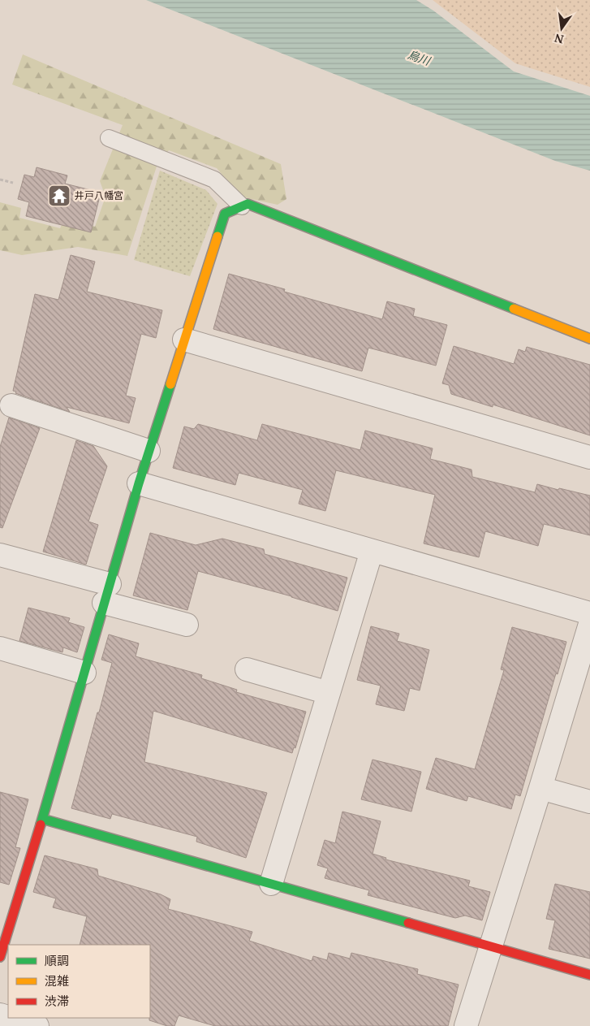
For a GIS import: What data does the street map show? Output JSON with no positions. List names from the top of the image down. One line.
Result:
{"water":["烏川"],"places":{"temple":["井戸八幡宮"]},"legend":["順調","混雑","渋滞"],"north":"bottom"}
